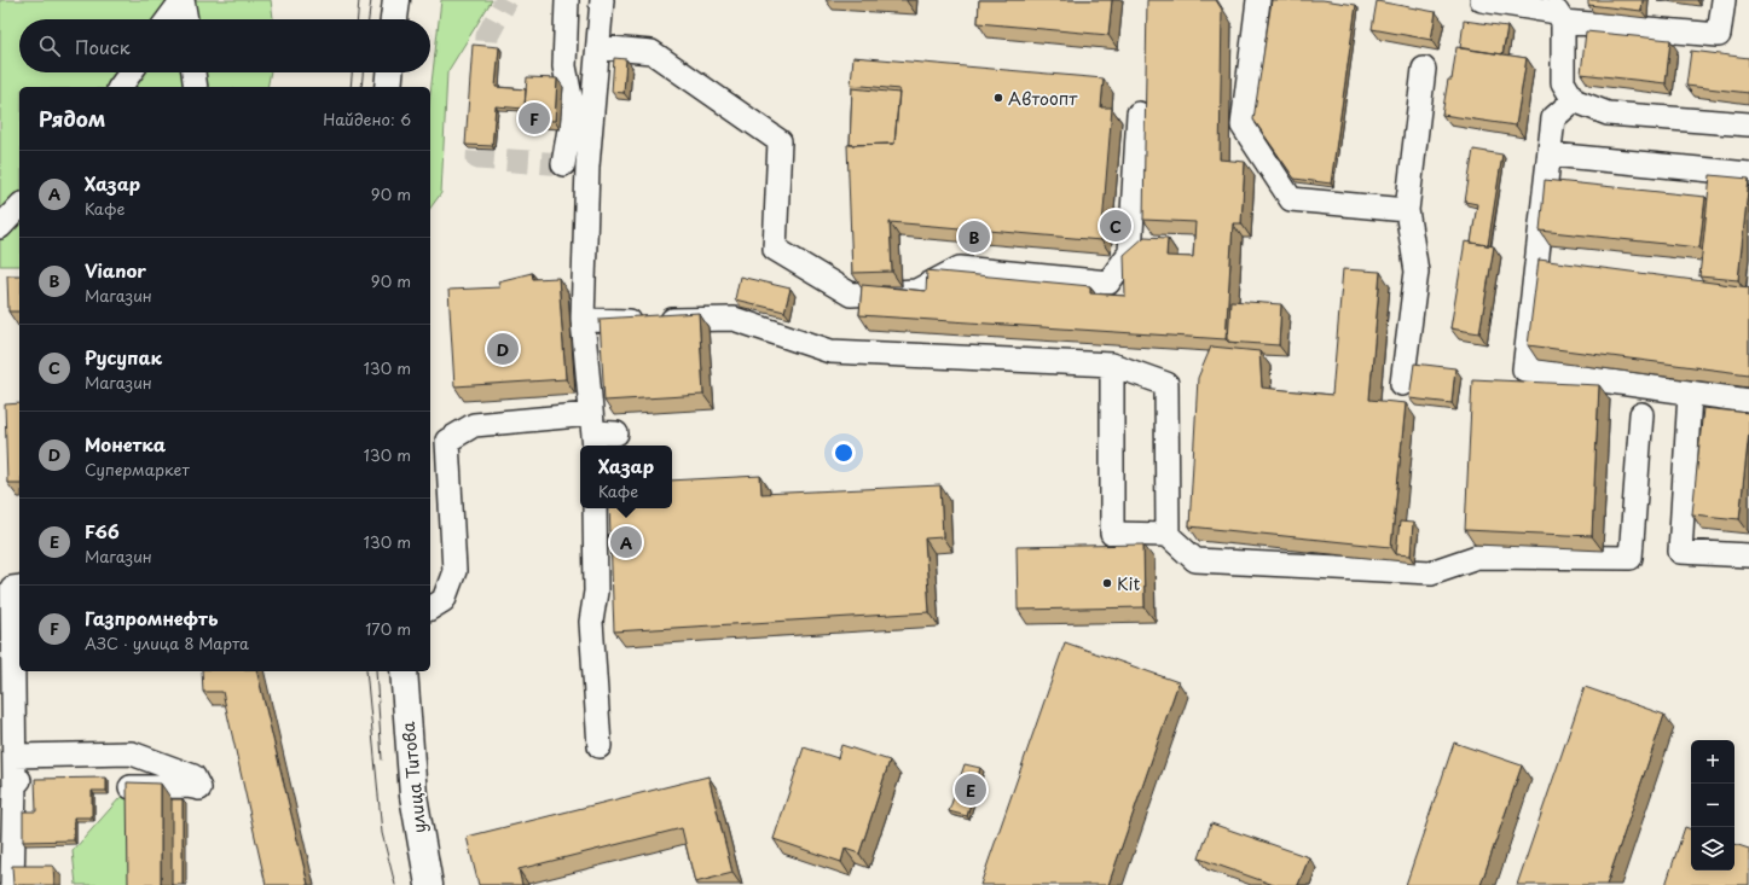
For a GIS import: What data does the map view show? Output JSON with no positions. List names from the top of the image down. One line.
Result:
{"streets":{"main road":["улица Титова"]},"places":["Автоопт","Kit"],"page":{"search":"Поиск","heading":["Рядом","Найдено: 6"],"pins":["F","C","B","D","A","E"],"list":[{"mark":"A","name":"Хазар","note":"Кафе","value":"90 m"},{"mark":"B","name":"Vianor","note":"Магазин","value":"90 m"},{"mark":"C","name":"Русупак","note":"Магазин","value":"130 m"},{"mark":"D","name":"Монетка","note":"Супермаркет","value":"130 m"},{"mark":"E","name":"F66","note":"Магазин","value":"130 m"},{"mark":"F","name":"Газпромнефть","note":"АЗС · улица 8 Марта","value":"170 m"}],"popup":["Хазар","Кафе"],"map_buttons":["+","−"]}}
